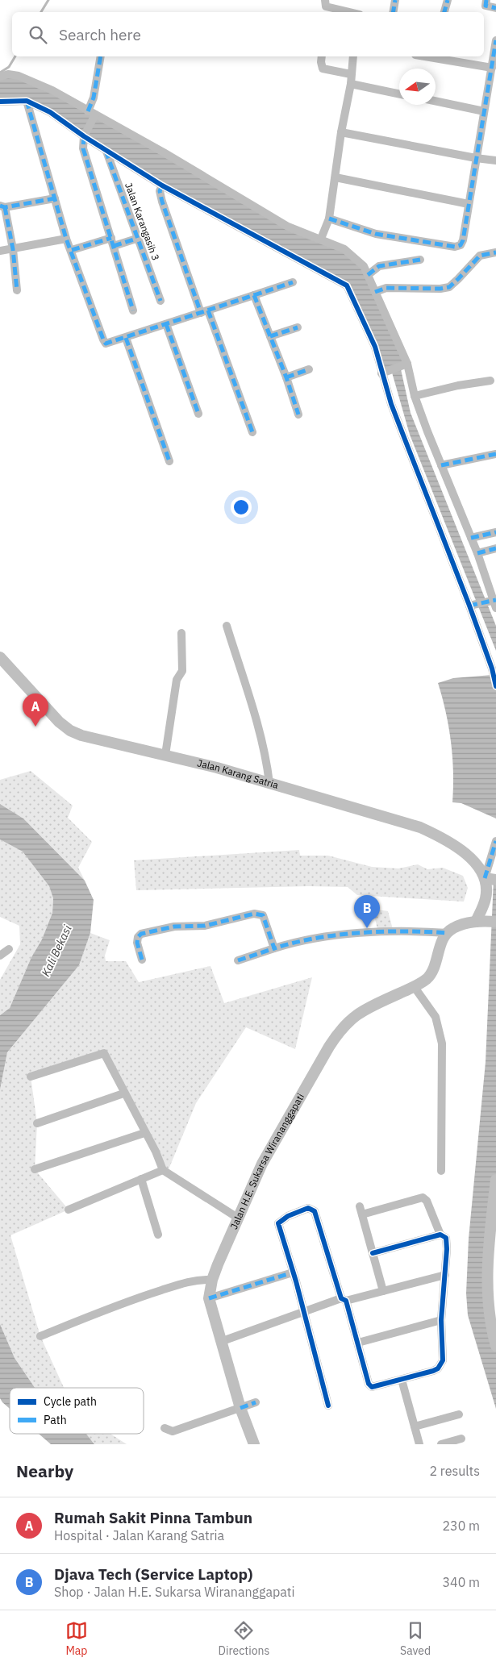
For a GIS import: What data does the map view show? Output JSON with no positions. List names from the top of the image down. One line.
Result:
{"streets":{"street":["Jalan Karangasih 3","Jalan Karang Satria","Jalan H.E. Sukarsa Wirananggapati"]},"water":["Kali Bekasi"],"legend":["Cycle path","Path"],"north":"left","page":{"search":"Search here","pins":["A","B"],"heading":["Nearby","2 results"],"list":[{"mark":"A","name":"Rumah Sakit Pinna Tambun","note":"Hospital · Jalan Karang Satria","value":"230 m"},{"mark":"B","name":"Djava Tech (Service Laptop)","note":"Shop · Jalan H.E. Sukarsa Wirananggapati","value":"340 m"}],"nav":["Map","Directions","Saved"]}}
